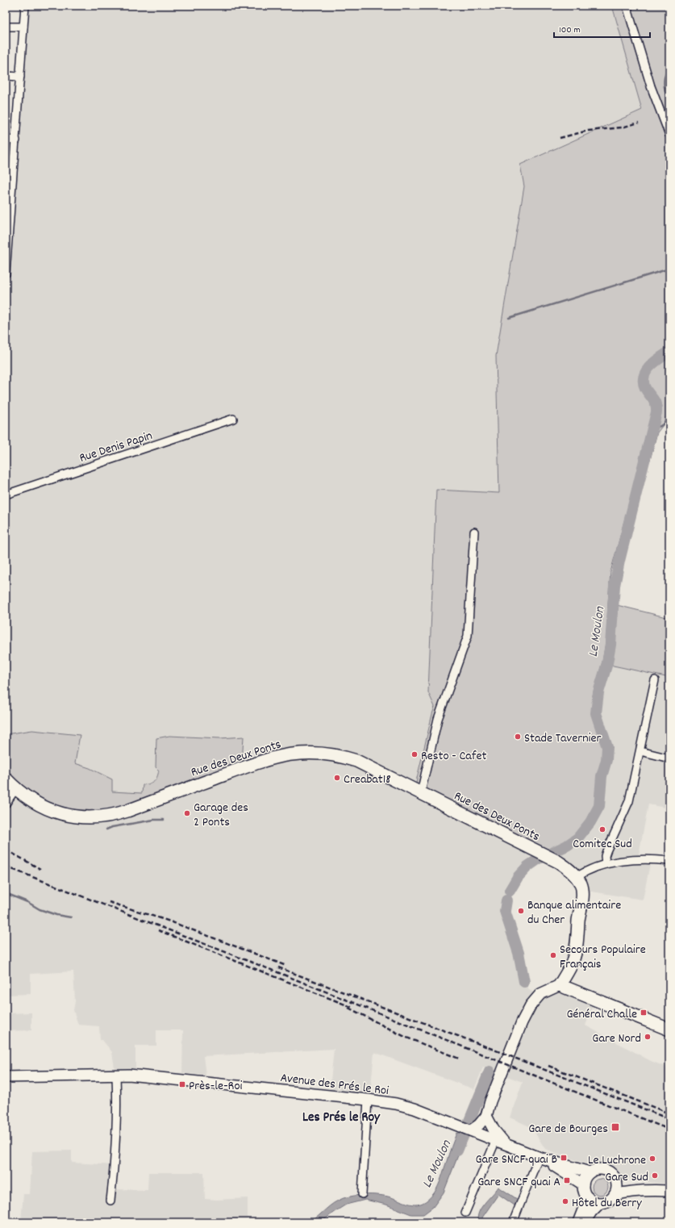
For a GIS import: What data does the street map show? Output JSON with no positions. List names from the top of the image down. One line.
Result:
{"streets":{"main road":["Rue des Deux Ponts","Avenue des Prés le Roi"],"street":["Rue Denis Papin"]},"districts":["Les Prés le Roy"],"water":["Le Moulon"],"places":{"other":["Stade Tavernier","Resto - Cafet","Creabat18","Garage des 2 Ponts","Comitec Sud","Banque alimentaire du Cher","Secours Populaire Français","Gare Nord","Le Luchrone","Gare Sud","Hôtel du Berry"],"transit":["Général Challe","Près-le-Roi","Gare de Bourges","Gare SNCF quai B","Gare SNCF quai A"]},"scale_bar":"100 m"}
